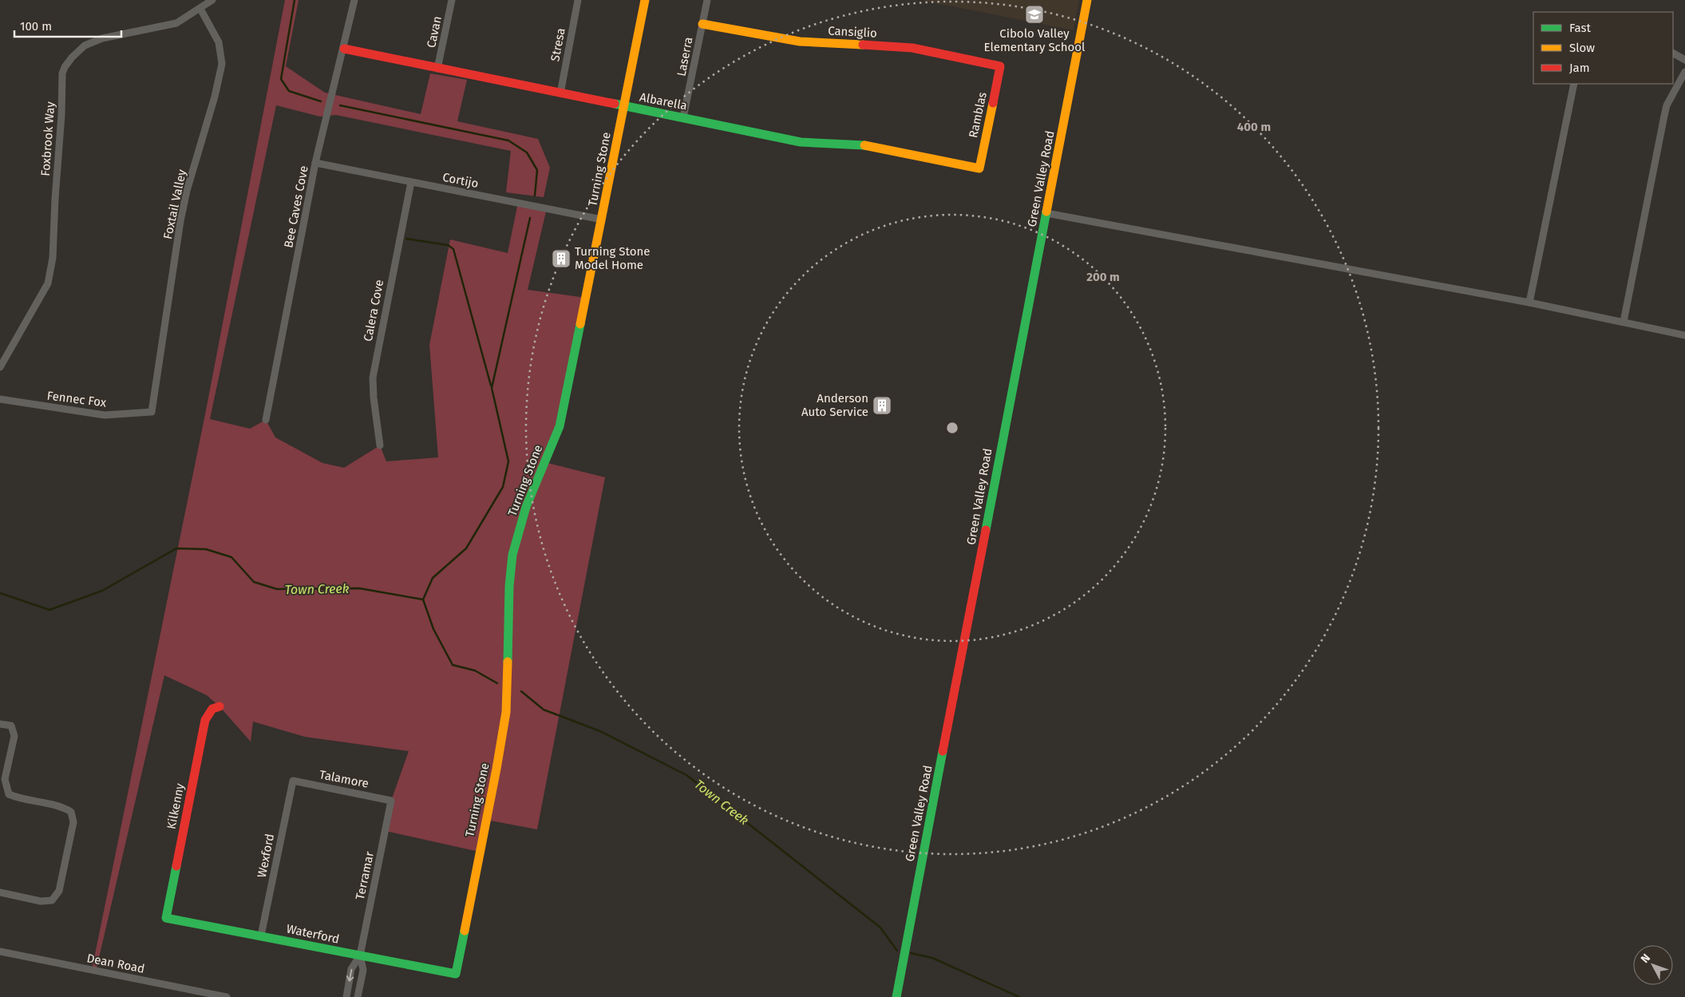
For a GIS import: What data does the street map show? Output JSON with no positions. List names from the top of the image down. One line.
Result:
{"streets":{"street":["Cavan","Cansiglio","Stresa","Laserra","Albarella","Ramblas","Foxbrook Way","Turning Stone","Green Valley Road","Cortijo","Foxtail Valley","Bee Caves Cove","Calera Cove","Fennec Fox","Talamore","Kilkenny","Wexford","Terramar","Waterford","Dean Road"]},"crossings":[["Cavan","Albarella"],["Cansiglio","Laserra"],["Cansiglio","Ramblas"],["Stresa","Albarella"],["Laserra","Albarella"],["Albarella","Ramblas"],["Albarella","Turning Stone"],["Albarella","Bee Caves Cove"],["Foxbrook Way","Foxtail Valley"],["Turning Stone","Cortijo"],["Turning Stone","Waterford"],["Cortijo","Bee Caves Cove"],["Cortijo","Calera Cove"],["Foxtail Valley","Fennec Fox"],["Talamore","Wexford"],["Talamore","Terramar"],["Kilkenny","Waterford"],["Wexford","Waterford"],["Terramar","Waterford"]],"water":["Town Creek"],"places":{"school or university":["Cibolo Valley Elementary School"],"building":["Turning Stone Model Home","Anderson Auto Service"]},"legend":["Fast","Slow","Jam"],"scale_bar":"100 m","north":"top left","rings":["400 m","200 m"]}
